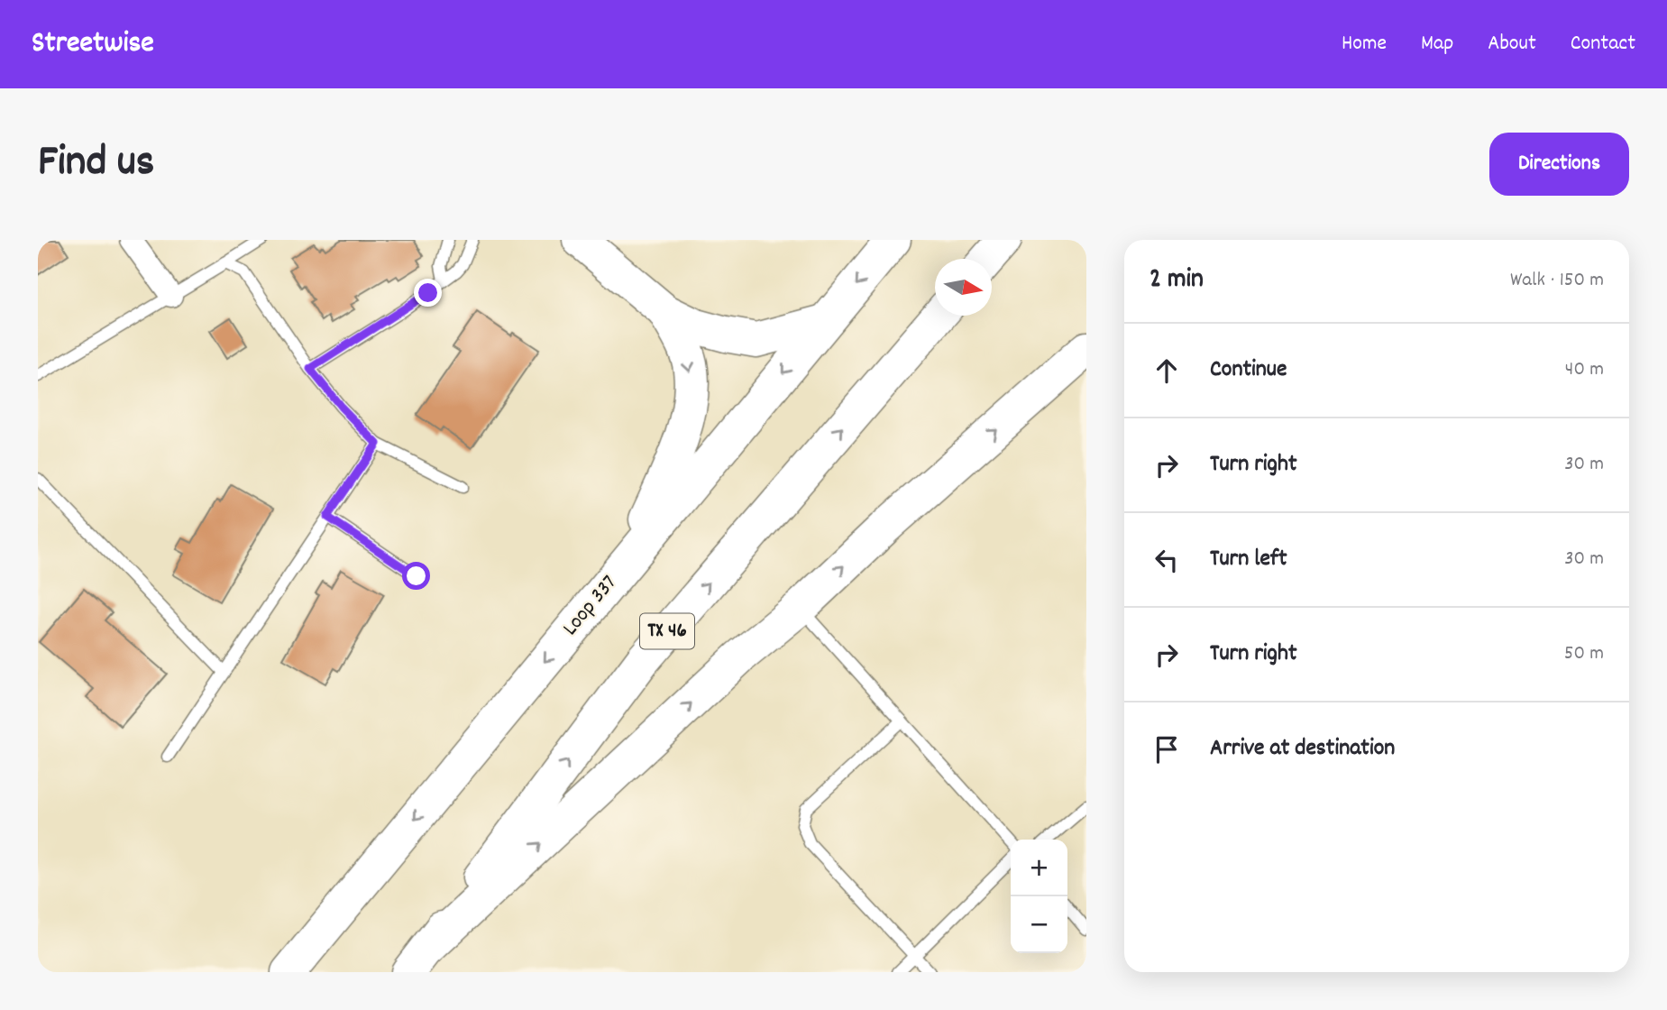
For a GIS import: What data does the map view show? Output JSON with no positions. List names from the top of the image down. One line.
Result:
{"streets":{"main road":["Loop 337","TX 46"]},"north":"right","page":{"header":"Streetwise","nav":["Home","Map","About","Contact"],"title":"Find us","buttons":"Directions","heading":["2 min","Walk · 150 m"],"list":[["Continue","40 m"],["Turn right","30 m"],["Turn left","30 m"],["Turn right","50 m"],"Arrive at destination"],"map_buttons":["+","−"]}}
